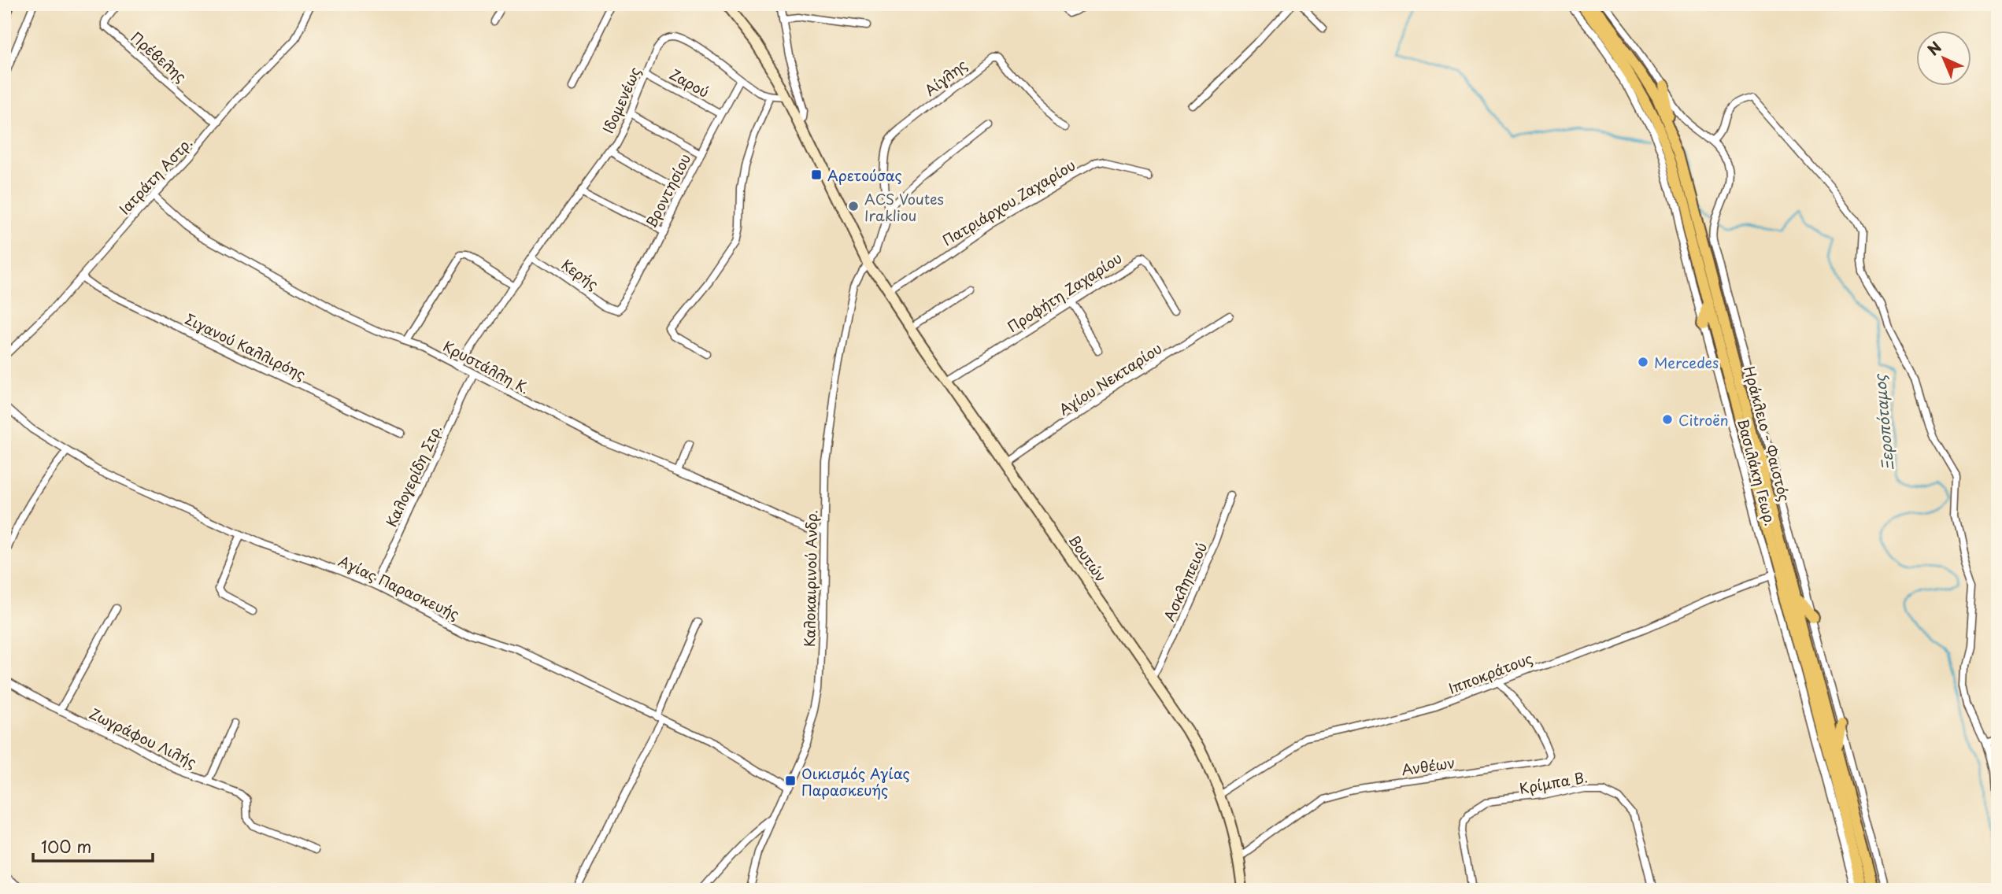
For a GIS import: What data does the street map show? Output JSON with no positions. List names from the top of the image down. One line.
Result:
{"streets":{"main road":["Ηράκλειο - Φαιστός","Βουτών"],"street":["Πρέβελης","Αίγλης","Ζαρού","Ιδομενέως","Ιατράτη Αστρ.","Βροντησίου","Πατριάρχου Ζαχαρίου","Κερής","Προφήτη Ζαχαρίου","Σιγανού Καλλιρόης","Κρυστάλλη Κ.","Αγίου Νεκταρίου","Βασιλάκη Γεωρ.","Καλογερίδη Στρ.","Καλοκαιρινού Ανδρ.","Ασκληπειού","Αγίας Παρασκευής","Ιπποκράτους","Ζωγράφου Λιλής","Ανθέων","Κρίμπα Β."]},"crossings":[["Πρέβελης","Ιατράτη Αστρ."],["Αίγλης","Καλοκαιρινού Ανδρ."],["Ζαρού","Ιδομενέως"],["Ζαρού","Βροντησίου"],["Ιδομενέως","Βροντησίου"],["Ιδομενέως","Κερής"],["Ιδομενέως","Κρυστάλλη Κ."],["Ιδομενέως","Βουτών"],["Ιατράτη Αστρ.","Σιγανού Καλλιρόης"],["Ιατράτη Αστρ.","Κρυστάλλη Κ."],["Βροντησίου","Κερής"],["Πατριάρχου Ζαχαρίου","Βουτών"],["Προφήτη Ζαχαρίου","Βουτών"],["Κρυστάλλη Κ.","Καλογερίδη Στρ."],["Κρυστάλλη Κ.","Καλοκαιρινού Ανδρ."],["Αγίου Νεκταρίου","Βουτών"],["Ηράκλειο - Φαιστός","Βασιλάκη Γεωρ."],["Βασιλάκη Γεωρ.","Ιπποκράτους"],["Καλογερίδη Στρ.","Αγίας Παρασκευής"],["Βουτών","Καλοκαιρινού Ανδρ."],["Βουτών","Ασκληπειού"],["Βουτών","Ιπποκράτους"],["Βουτών","Ανθέων"],["Καλοκαιρινού Ανδρ.","Αγίας Παρασκευής"],["Ιπποκράτους","Ανθέων"]],"water":["Ξεροπόταμος"],"places":{"transit":["Αρετούσας","Οικισμός Αγίας Παρασκευής"],"other":["ACS Voutes Irakliou","Mercedes","Citroën"]},"scale_bar":"100 m","north":"top left"}
